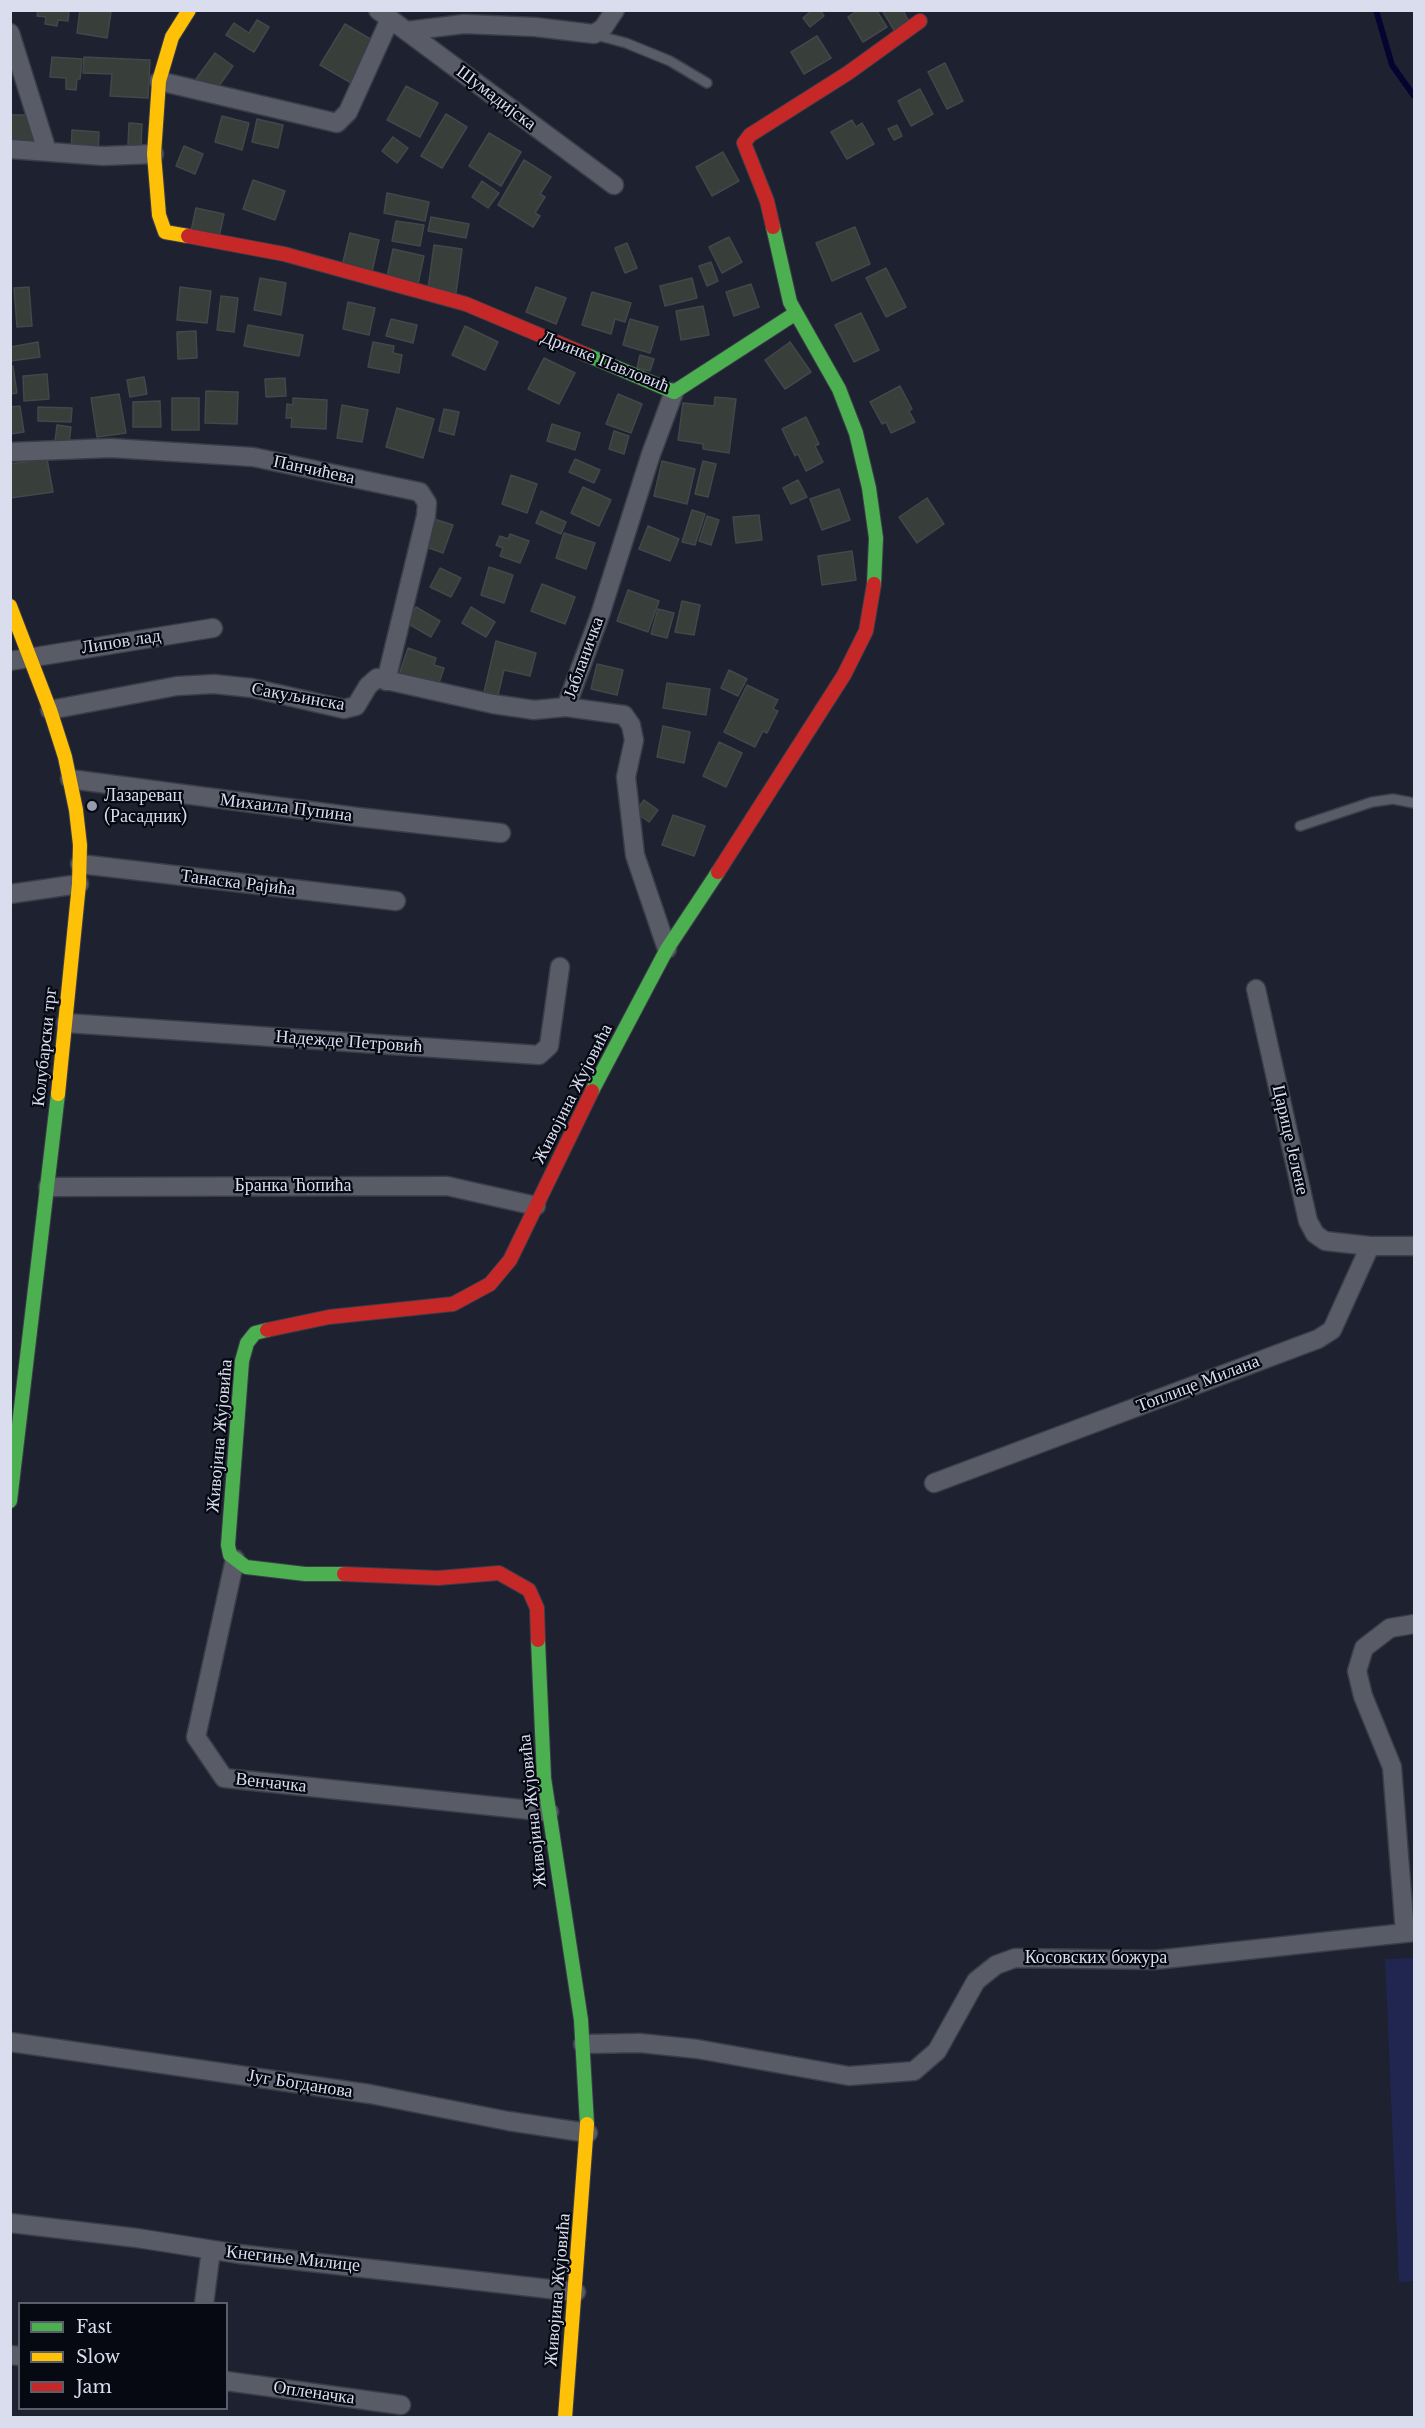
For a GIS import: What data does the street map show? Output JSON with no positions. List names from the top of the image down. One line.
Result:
{"streets":{"street":["Шумадијска","Дринке Павловић","Панчићева","Липов лад","Јабланичка","Сакуљинска","Михаила Пупина","Танаска Рајића","Надежде Петровић","Колубарски трг","Живојина Жујовића","Царице Јелене","Бранка Ћопића","Топлице Милана","Венчачка","Косовских божура","Југ Богданова","Кнегиње Милице","Опленачка"]},"crossings":[["Дринке Павловић","Јабланичка"],["Дринке Павловић","Живојина Жујовића"],["Панчићева","Сакуљинска"],["Липов лад","Колубарски трг"],["Јабланичка","Живојина Жујовића"],["Сакуљинска","Колубарски трг"],["Михаила Пупина","Колубарски трг"],["Танаска Рајића","Колубарски трг"],["Надежде Петровић","Колубарски трг"],["Колубарски трг","Бранка Ћопића"],["Живојина Жујовића","Бранка Ћопића"],["Живојина Жујовића","Венчачка"],["Живојина Жујовића","Косовских божура"],["Живојина Жујовића","Југ Богданова"],["Живојина Жујовића","Кнегиње Милице"],["Царице Јелене","Топлице Милана"]],"places":["Лазаревац (Расадник)"],"legend":["Fast","Slow","Jam"]}
